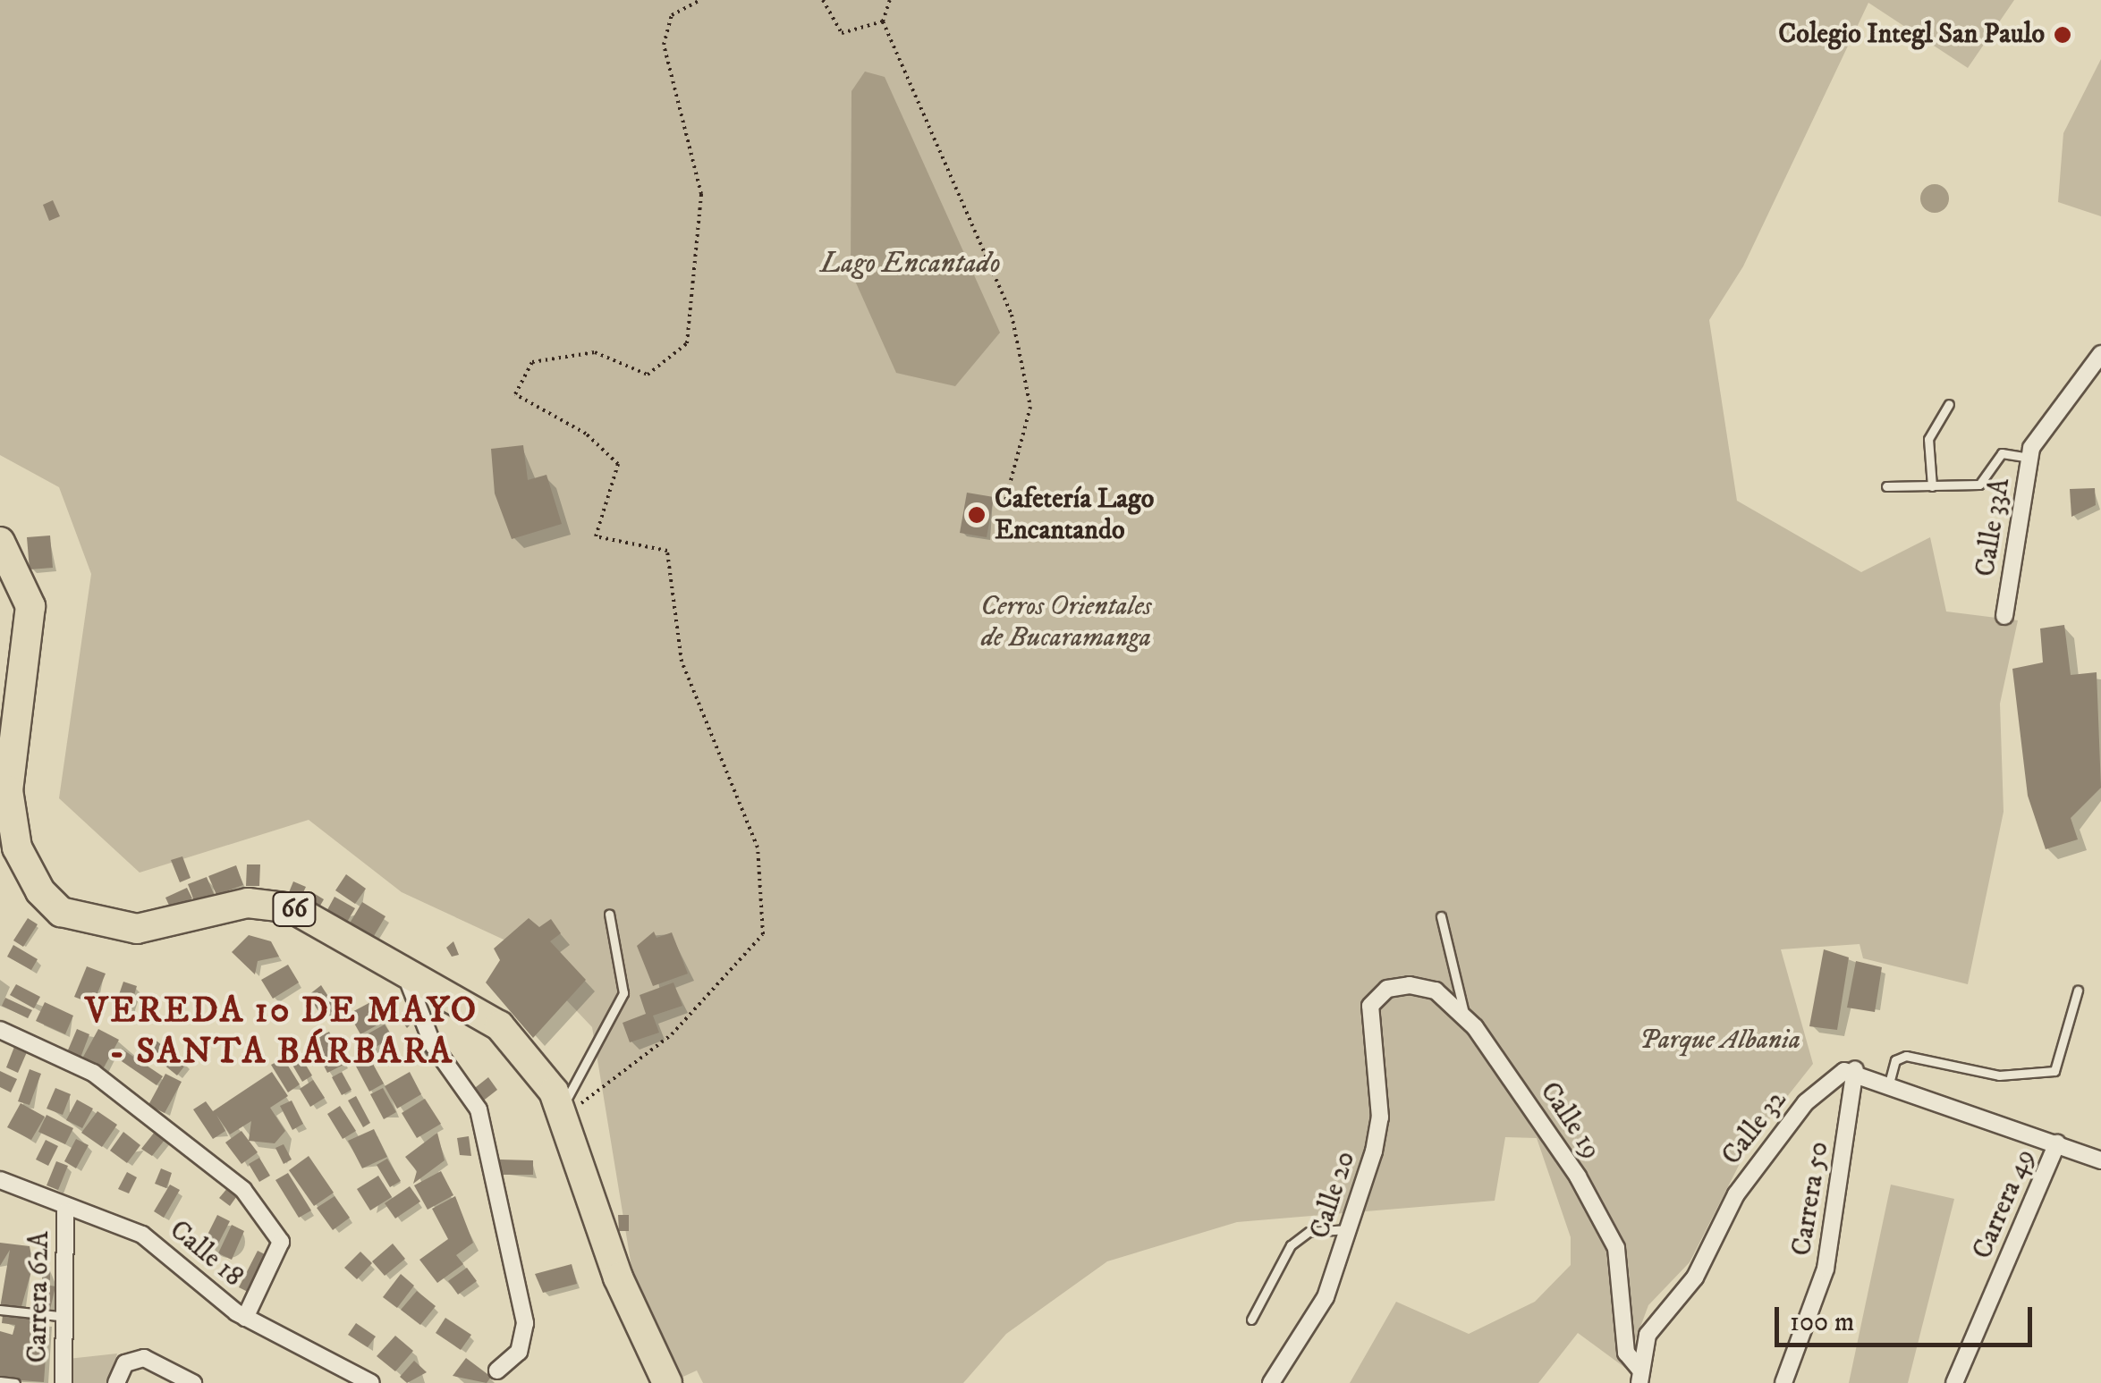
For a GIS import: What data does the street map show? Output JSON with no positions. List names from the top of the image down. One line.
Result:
{"streets":{"highway":["66"],"street":["Calle 33A","Calle 19","Calle 32","Calle 20","Carrera 50","Carrera 49","Calle 18","Carrera 62A"]},"crossings":[["Calle 19","Calle 32"],["Calle 19","Calle 20"],["Calle 32","Carrera 50"],["Calle 18","Carrera 62A"]],"districts":["VEREDA 10 DE MAYO - SANTA BÁRBARA"],"water":["Lago Encantado"],"parks":["Cerros Orientales de Bucaramanga","Parque Albania"],"places":["Colegio Integl San Paulo","Cafetería Lago Encantando"],"scale_bar":"100 m"}
